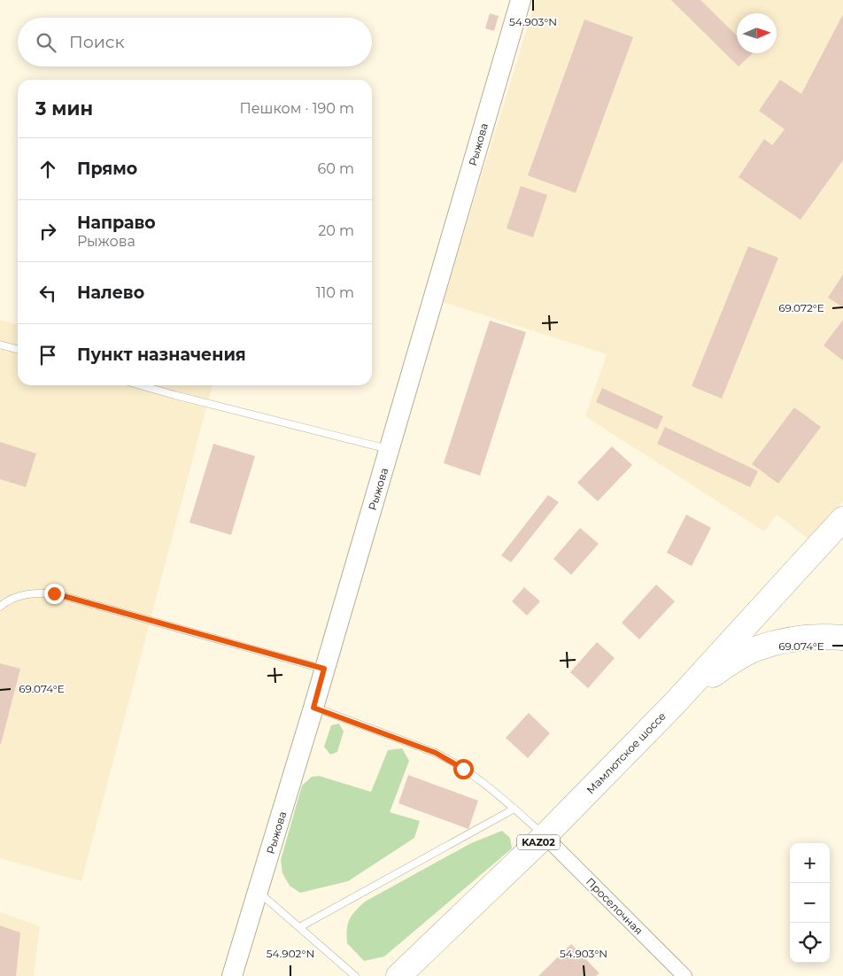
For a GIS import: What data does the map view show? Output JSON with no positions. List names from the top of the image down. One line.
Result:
{"streets":{"highway":["Мамлютское шоссе","KAZ02"],"street":["Рыжова","Проселочная"]},"crossings":[["Мамлютское шоссе","KAZ02"],["Мамлютское шоссе","Проселочная"]],"north":"right","page":{"search":"Поиск","heading":["3 мин","Пешком · 190 m"],"list":[["Прямо","60 m"],["Направо","Рыжова","20 m"],["Налево","110 m"],"Пункт назначения"],"map_buttons":["+","−"]},"coordinates":["54.903°N","69.072°E","69.074°E","54.902°N"]}
